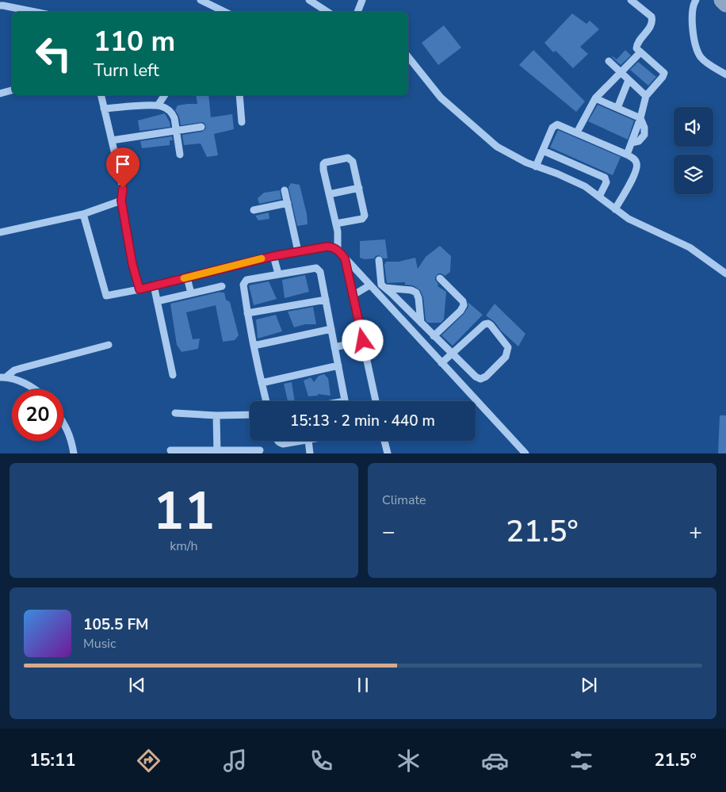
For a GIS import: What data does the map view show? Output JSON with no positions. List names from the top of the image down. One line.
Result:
{"page":{"turn":["110 m","Turn left"],"limit":"20","trip":"15:13 · 2 min · 440 m","tile":[["11","km/h"],"Climate"],"heat":["−","21.5°","+"],"song":["105.5 FM","Music"],"tabs":["15:11","21.5°"]}}
